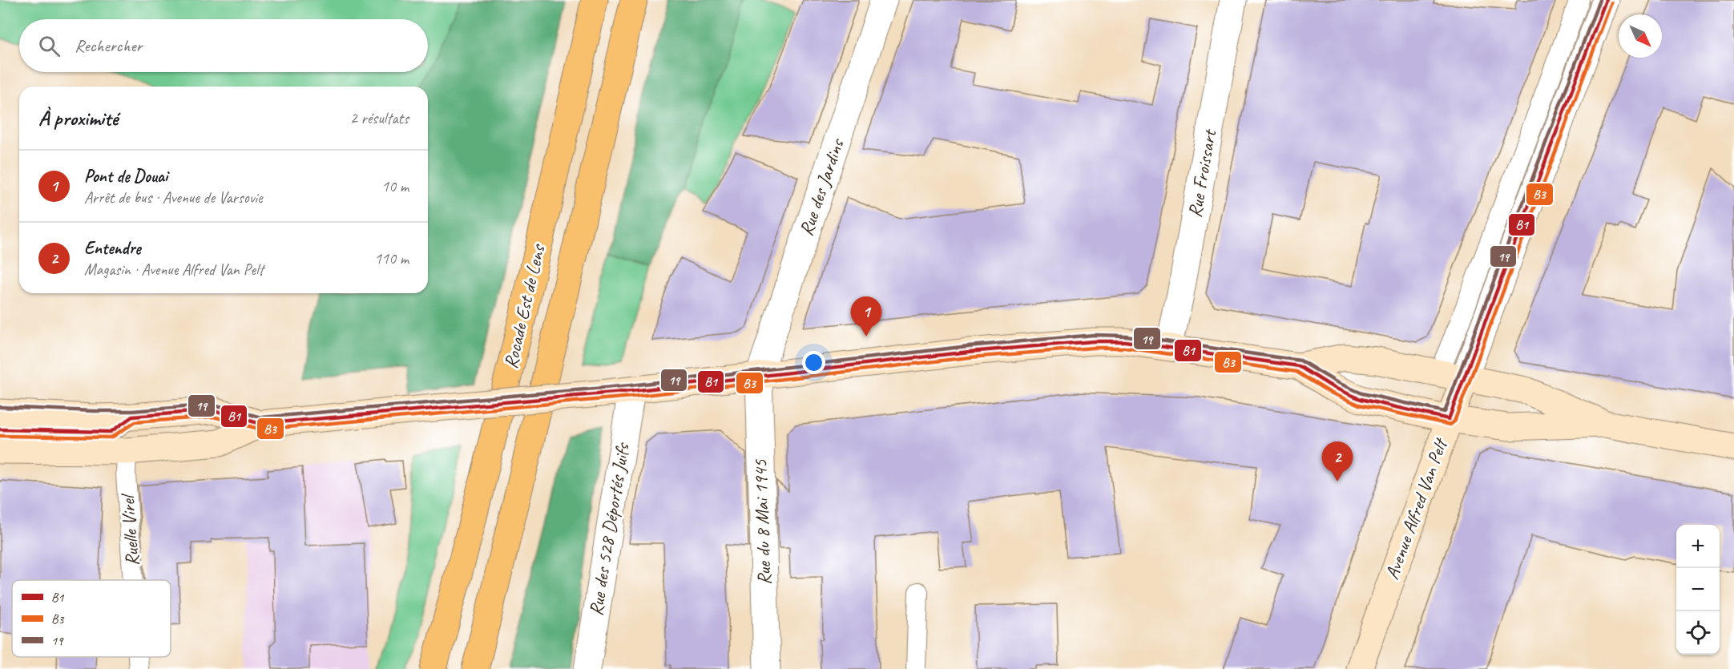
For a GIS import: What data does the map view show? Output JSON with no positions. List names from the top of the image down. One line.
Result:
{"streets":{"highway":["Rocade Est de Lens"],"main road":["Avenue Alfred Van Pelt"],"street":["Rue Froissart","Rue des Jardins","Rue du 8 Mai 1945","Rue des 528 Déportés Juifs"],"lane":["Ruelle Virel"]},"crossings":[["Rue des Jardins","Rue du 8 Mai 1945"]],"lines":["transit line B1","transit line 19","transit line B3"],"legend":["B1","B3","19"],"north":"bottom right","page":{"search":"Rechercher","heading":["À proximité","2 résultats"],"list":[{"mark":"1","name":"Pont de Douai","note":"Arrêt de bus · Avenue de Varsovie","value":"10 m"},{"mark":"2","name":"Entendre","note":"Magasin · Avenue Alfred Van Pelt","value":"110 m"}],"pins":["1","2"],"map_buttons":["+","−"]}}
